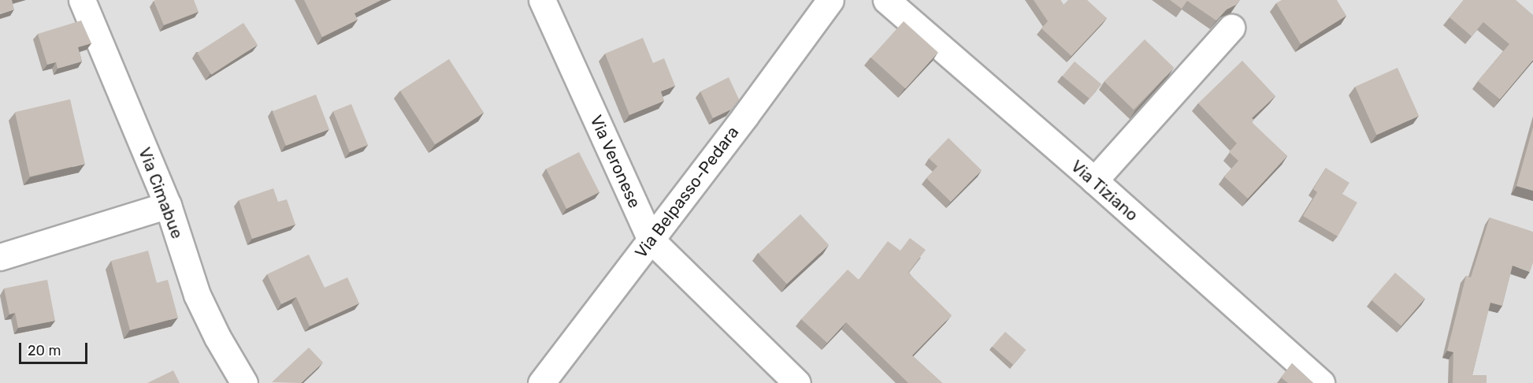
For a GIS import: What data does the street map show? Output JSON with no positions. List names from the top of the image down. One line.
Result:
{"streets":{"street":["Via Veronese","Via Tiziano","Via Belpasso-Pedara","Via Cimabue"]},"crossings":[["Via Veronese","Via Belpasso-Pedara"]],"scale_bar":"20 m"}
